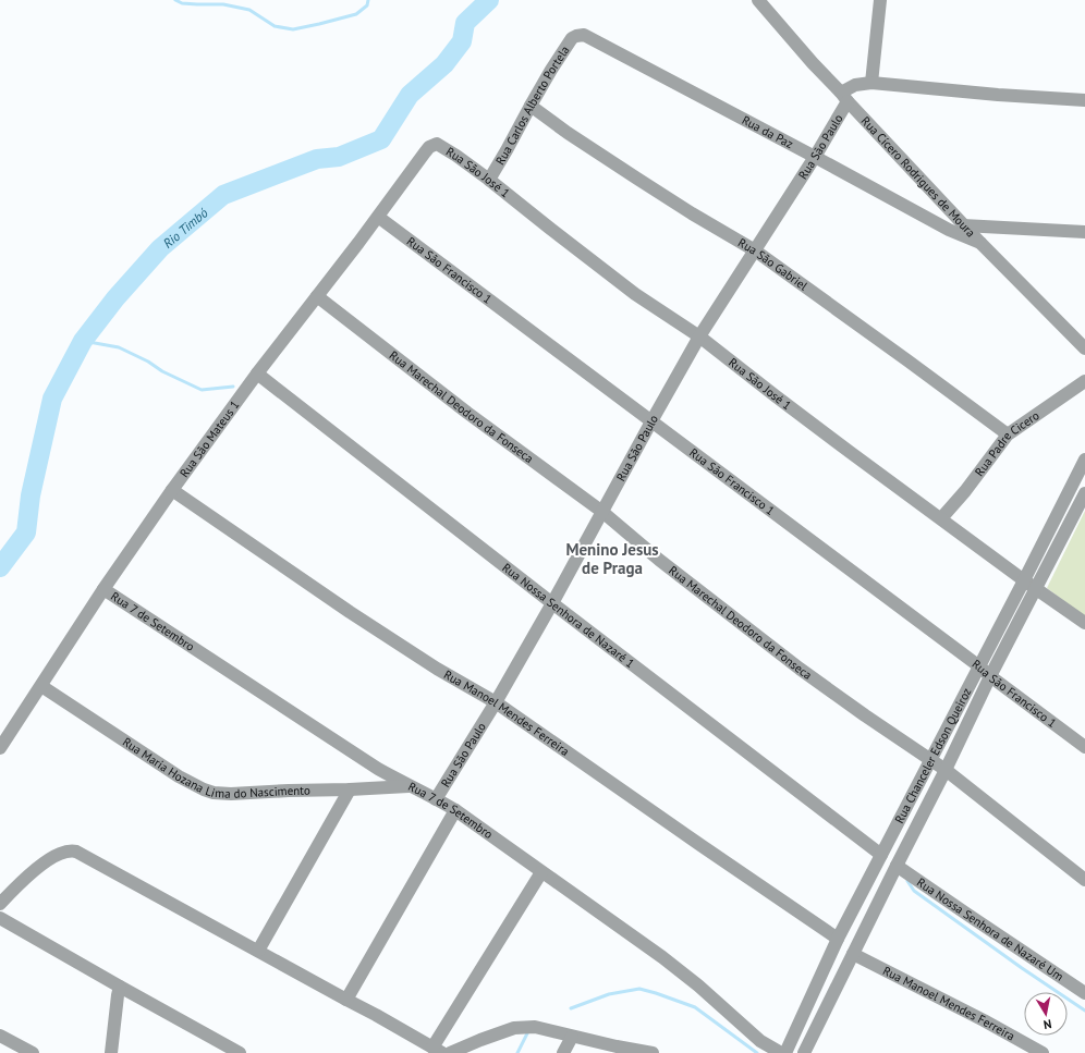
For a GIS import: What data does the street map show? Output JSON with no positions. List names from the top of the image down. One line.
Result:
{"streets":{"street":["Rua Carlos Alberto Portela","Rua da Paz","Rua São Paulo","Rua São José 1","Rua Cícero Rodrigues de Moura","Rua São Gabriel","Rua São Francisco 1","Rua Marechal Deodoro da Fonseca","Rua São Mateus 1","Rua Padre Cicero","Rua Nossa Senhora de Nazaré 1","Rua 7 de Setembro","Rua Manoel Mendes Ferreira","Rua Chanceler Edson Queiroz","Rua Maria Hozana Lima do Nascimento","Rua Nossa Senhora de Nazaré Um"]},"crossings":[["Rua Carlos Alberto Portela","Rua da Paz"],["Rua Carlos Alberto Portela","Rua São José 1"],["Rua Carlos Alberto Portela","Rua São Gabriel"],["Rua da Paz","Rua São Paulo"],["Rua da Paz","Rua Cícero Rodrigues de Moura"],["Rua São Paulo","Rua São José 1"],["Rua São Paulo","Rua Cícero Rodrigues de Moura"],["Rua São Paulo","Rua São Gabriel"],["Rua São Paulo","Rua São Francisco 1"],["Rua São Paulo","Rua Marechal Deodoro da Fonseca"],["Rua São Paulo","Rua Nossa Senhora de Nazaré 1"],["Rua São Paulo","Rua 7 de Setembro"],["Rua São Paulo","Rua Manoel Mendes Ferreira"],["Rua São José 1","Rua São Mateus 1"],["Rua São José 1","Rua Padre Cicero"],["Rua São José 1","Rua Chanceler Edson Queiroz"],["Rua São Gabriel","Rua Padre Cicero"],["Rua São Francisco 1","Rua São Mateus 1"],["Rua São Francisco 1","Rua Chanceler Edson Queiroz"],["Rua Marechal Deodoro da Fonseca","Rua São Mateus 1"],["Rua Marechal Deodoro da Fonseca","Rua Chanceler Edson Queiroz"],["Rua São Mateus 1","Rua Nossa Senhora de Nazaré 1"],["Rua São Mateus 1","Rua 7 de Setembro"],["Rua São Mateus 1","Rua Manoel Mendes Ferreira"],["Rua São Mateus 1","Rua Maria Hozana Lima do Nascimento"],["Rua Nossa Senhora de Nazaré 1","Rua Chanceler Edson Queiroz"],["Rua 7 de Setembro","Rua Maria Hozana Lima do Nascimento"],["Rua Manoel Mendes Ferreira","Rua Chanceler Edson Queiroz"],["Rua Chanceler Edson Queiroz","Rua Nossa Senhora de Nazaré Um"]],"districts":["Menino Jesus de Praga"],"water":["Rio Timbó"],"north":"bottom"}
